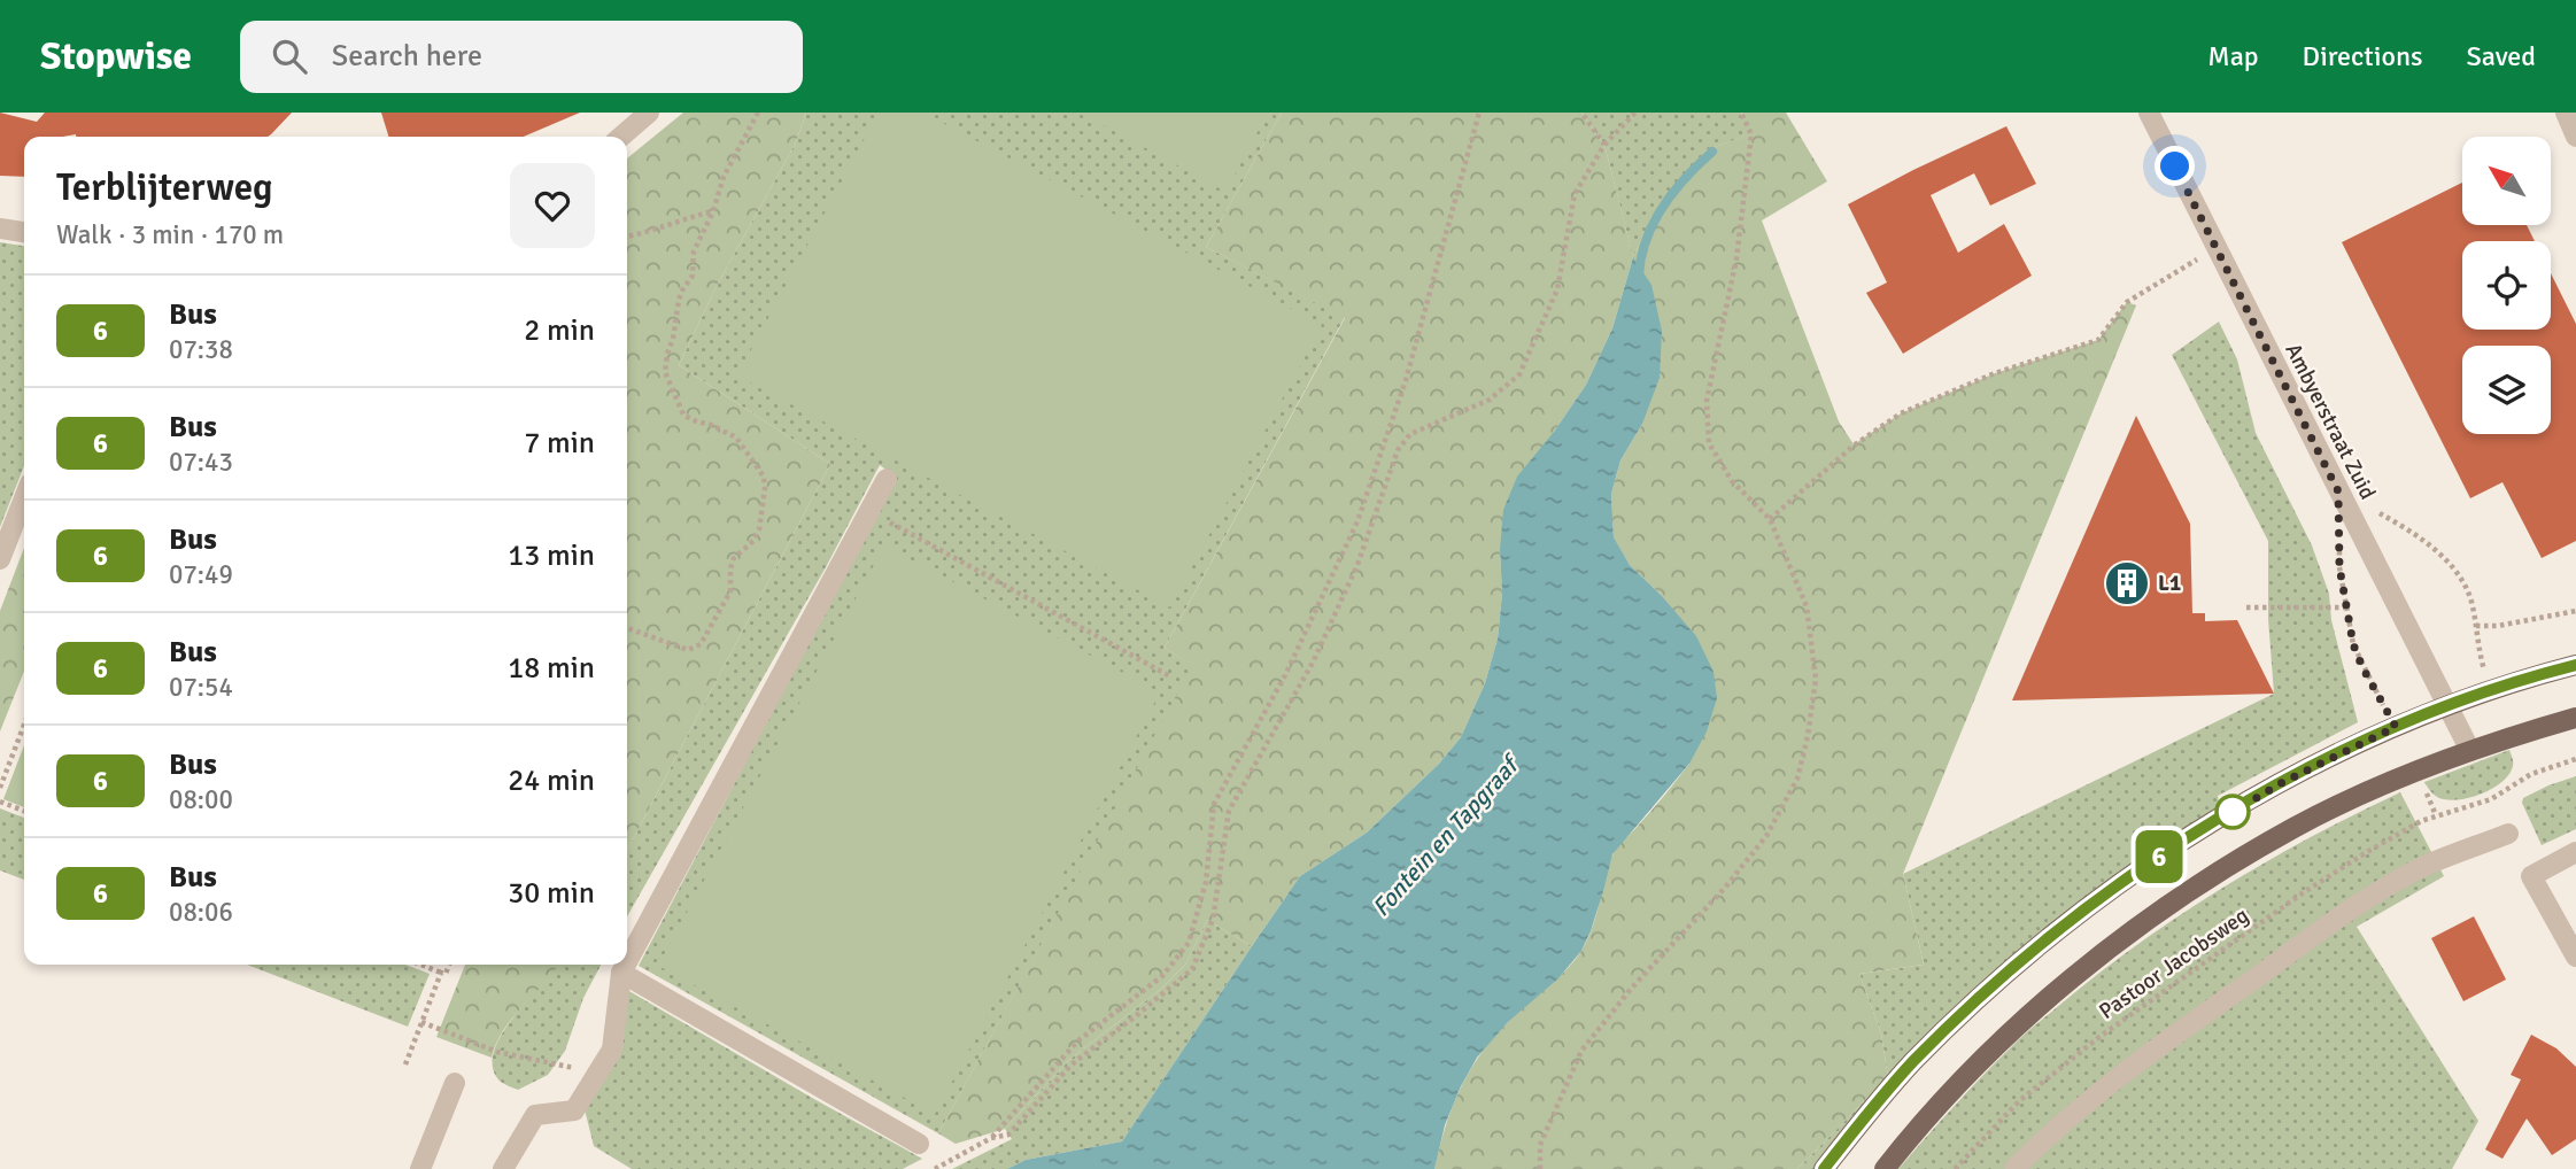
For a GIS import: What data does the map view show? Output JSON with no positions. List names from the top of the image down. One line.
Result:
{"streets":{"street":["Ambyerstraat Zuid"],"path":["Pastoor Jacobsweg"]},"water":["Fontein en Tapgraaf"],"places":{"building":["L1"]},"lines":["bus line 6"],"north":"top left","page":{"header":"Stopwise","search":"Search here","nav":["Map","Directions","Saved"],"on_map":"6","heading":["Terblijterweg","Walk · 3 min · 170 m"],"list":[{"mark":"6","name":"Bus","note":"07:38","value":"2 min"},{"mark":"6","name":"Bus","note":"07:43","value":"7 min"},{"mark":"6","name":"Bus","note":"07:49","value":"13 min"},{"mark":"6","name":"Bus","note":"07:54","value":"18 min"},{"mark":"6","name":"Bus","note":"08:00","value":"24 min"},{"mark":"6","name":"Bus","note":"08:06","value":"30 min"}]}}
